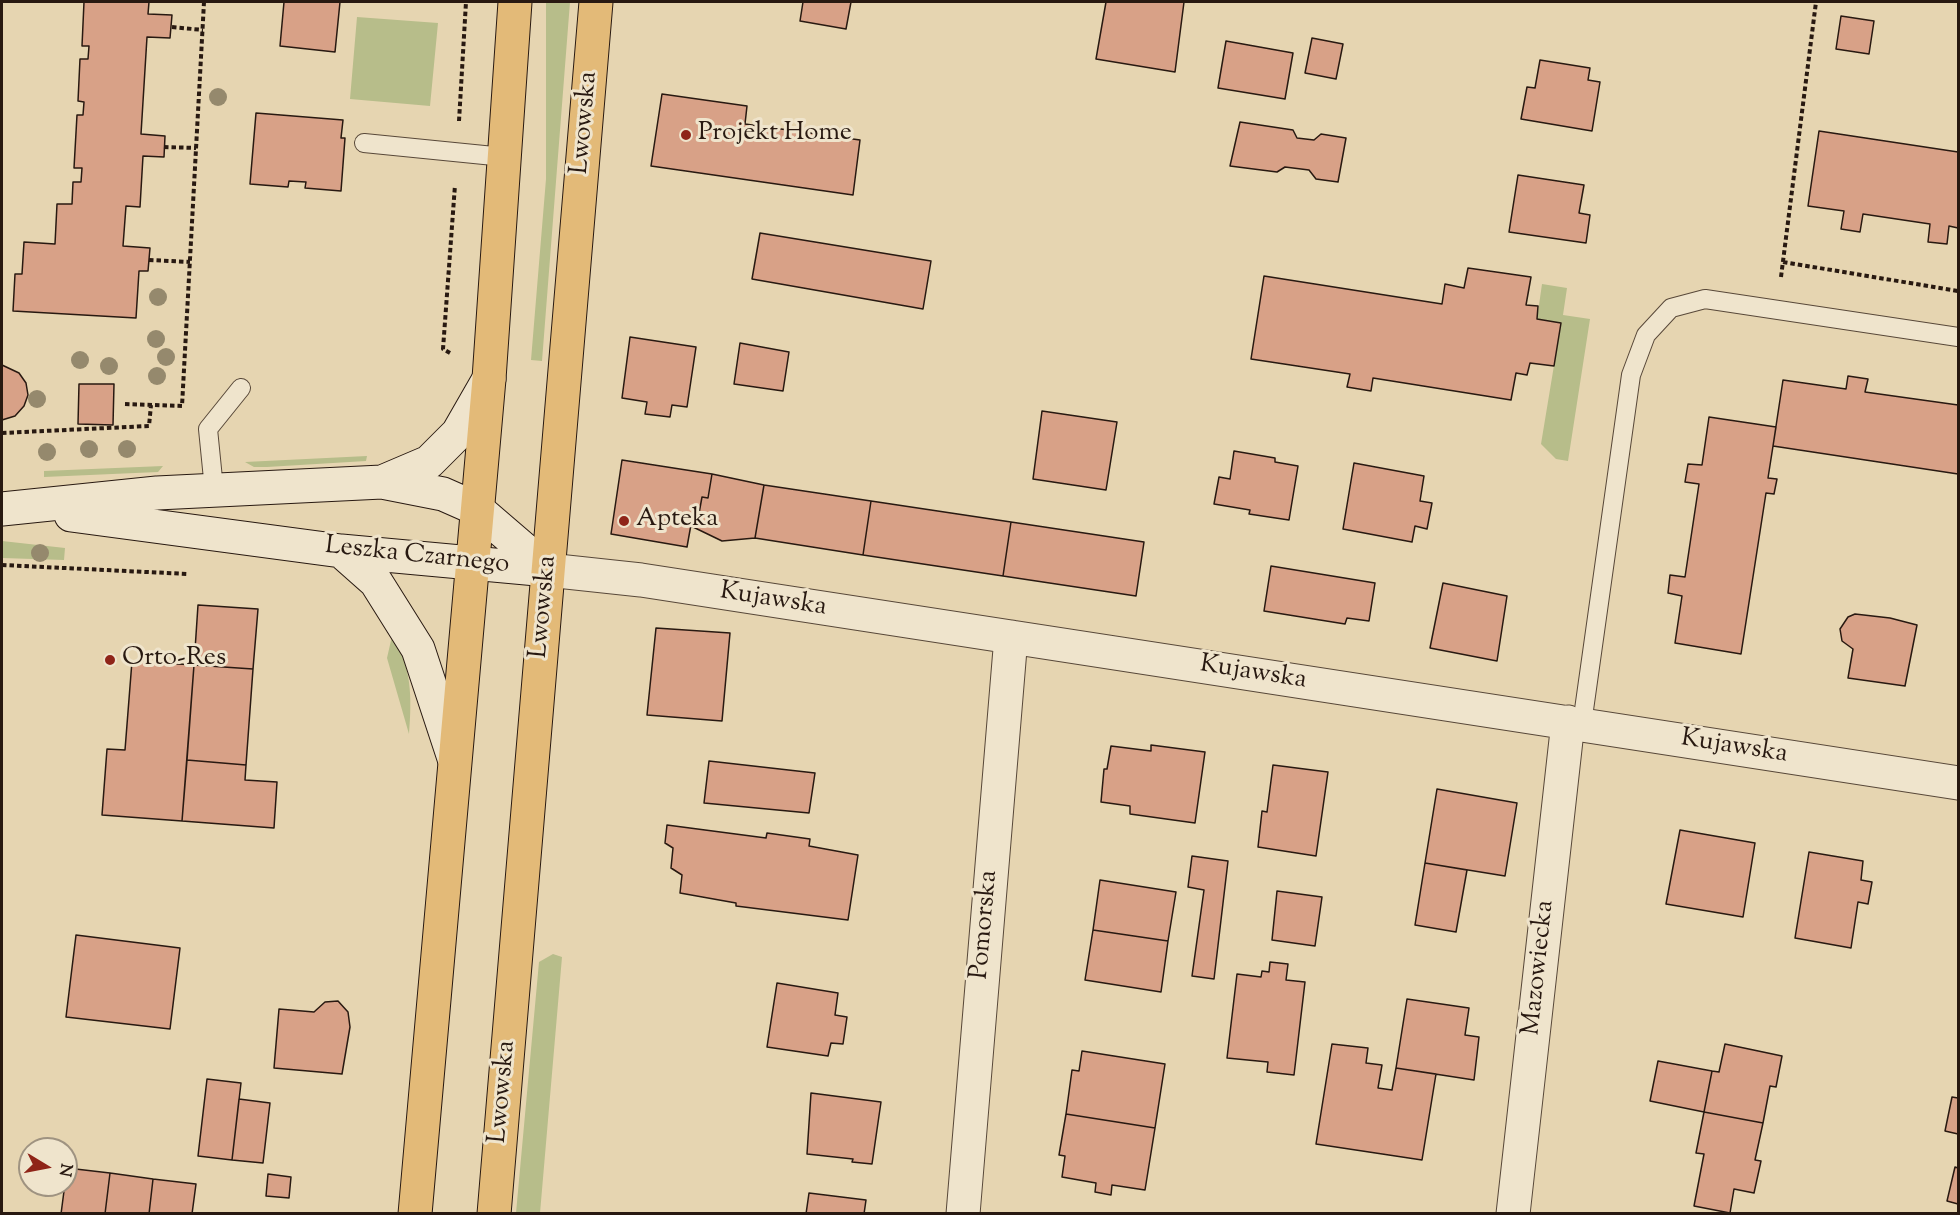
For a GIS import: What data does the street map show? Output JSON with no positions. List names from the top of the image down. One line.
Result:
{"streets":{"main road":["Lwowska"],"street":["Leszka Czarnego","Kujawska","Pomorska","Mazowiecka"]},"crossings":[["Lwowska","Leszka Czarnego"],["Lwowska","Kujawska"],["Leszka Czarnego","Kujawska"],["Kujawska","Pomorska"],["Kujawska","Mazowiecka"]],"places":["Projekt Home","Apteka","Orto-Res"],"north":"right"}
